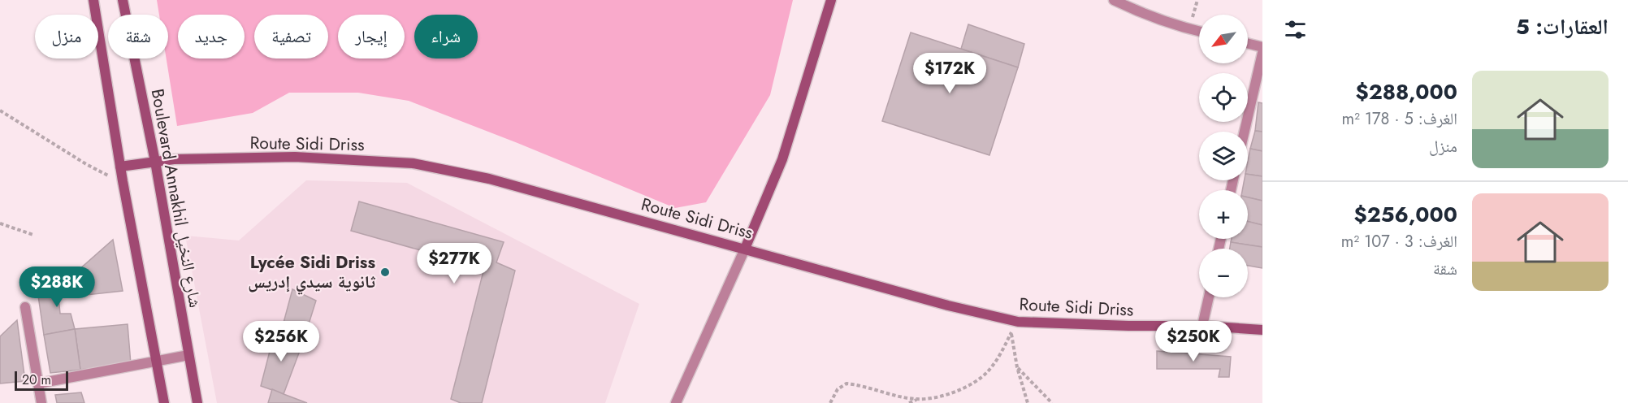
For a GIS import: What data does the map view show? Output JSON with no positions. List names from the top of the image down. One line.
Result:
{"streets":{"street":["Route Sidi Driss","Boulevard Annakhil شارع النخيل"]},"crossings":[["Route Sidi Driss","Boulevard Annakhil شارع النخيل"]],"places":["Lycée Sidi Driss ثانوية سيدي إدريس"],"scale_bar":"20 m","north":"bottom left","page":{"heading":"العقارات: 5","map_buttons":["+","−"],"chip":["شراء","إيجار","تصفية","جديد","شقة","منزل"],"price":["$172K","$277K","$288K","$256K","$250K"],"list":[{"name":"$288,000","note":"الغرف: 5 · 178 m² · منزل"},{"name":"$256,000","note":"الغرف: 3 · 107 m² · شقة"}],"scale":"20 m"}}
